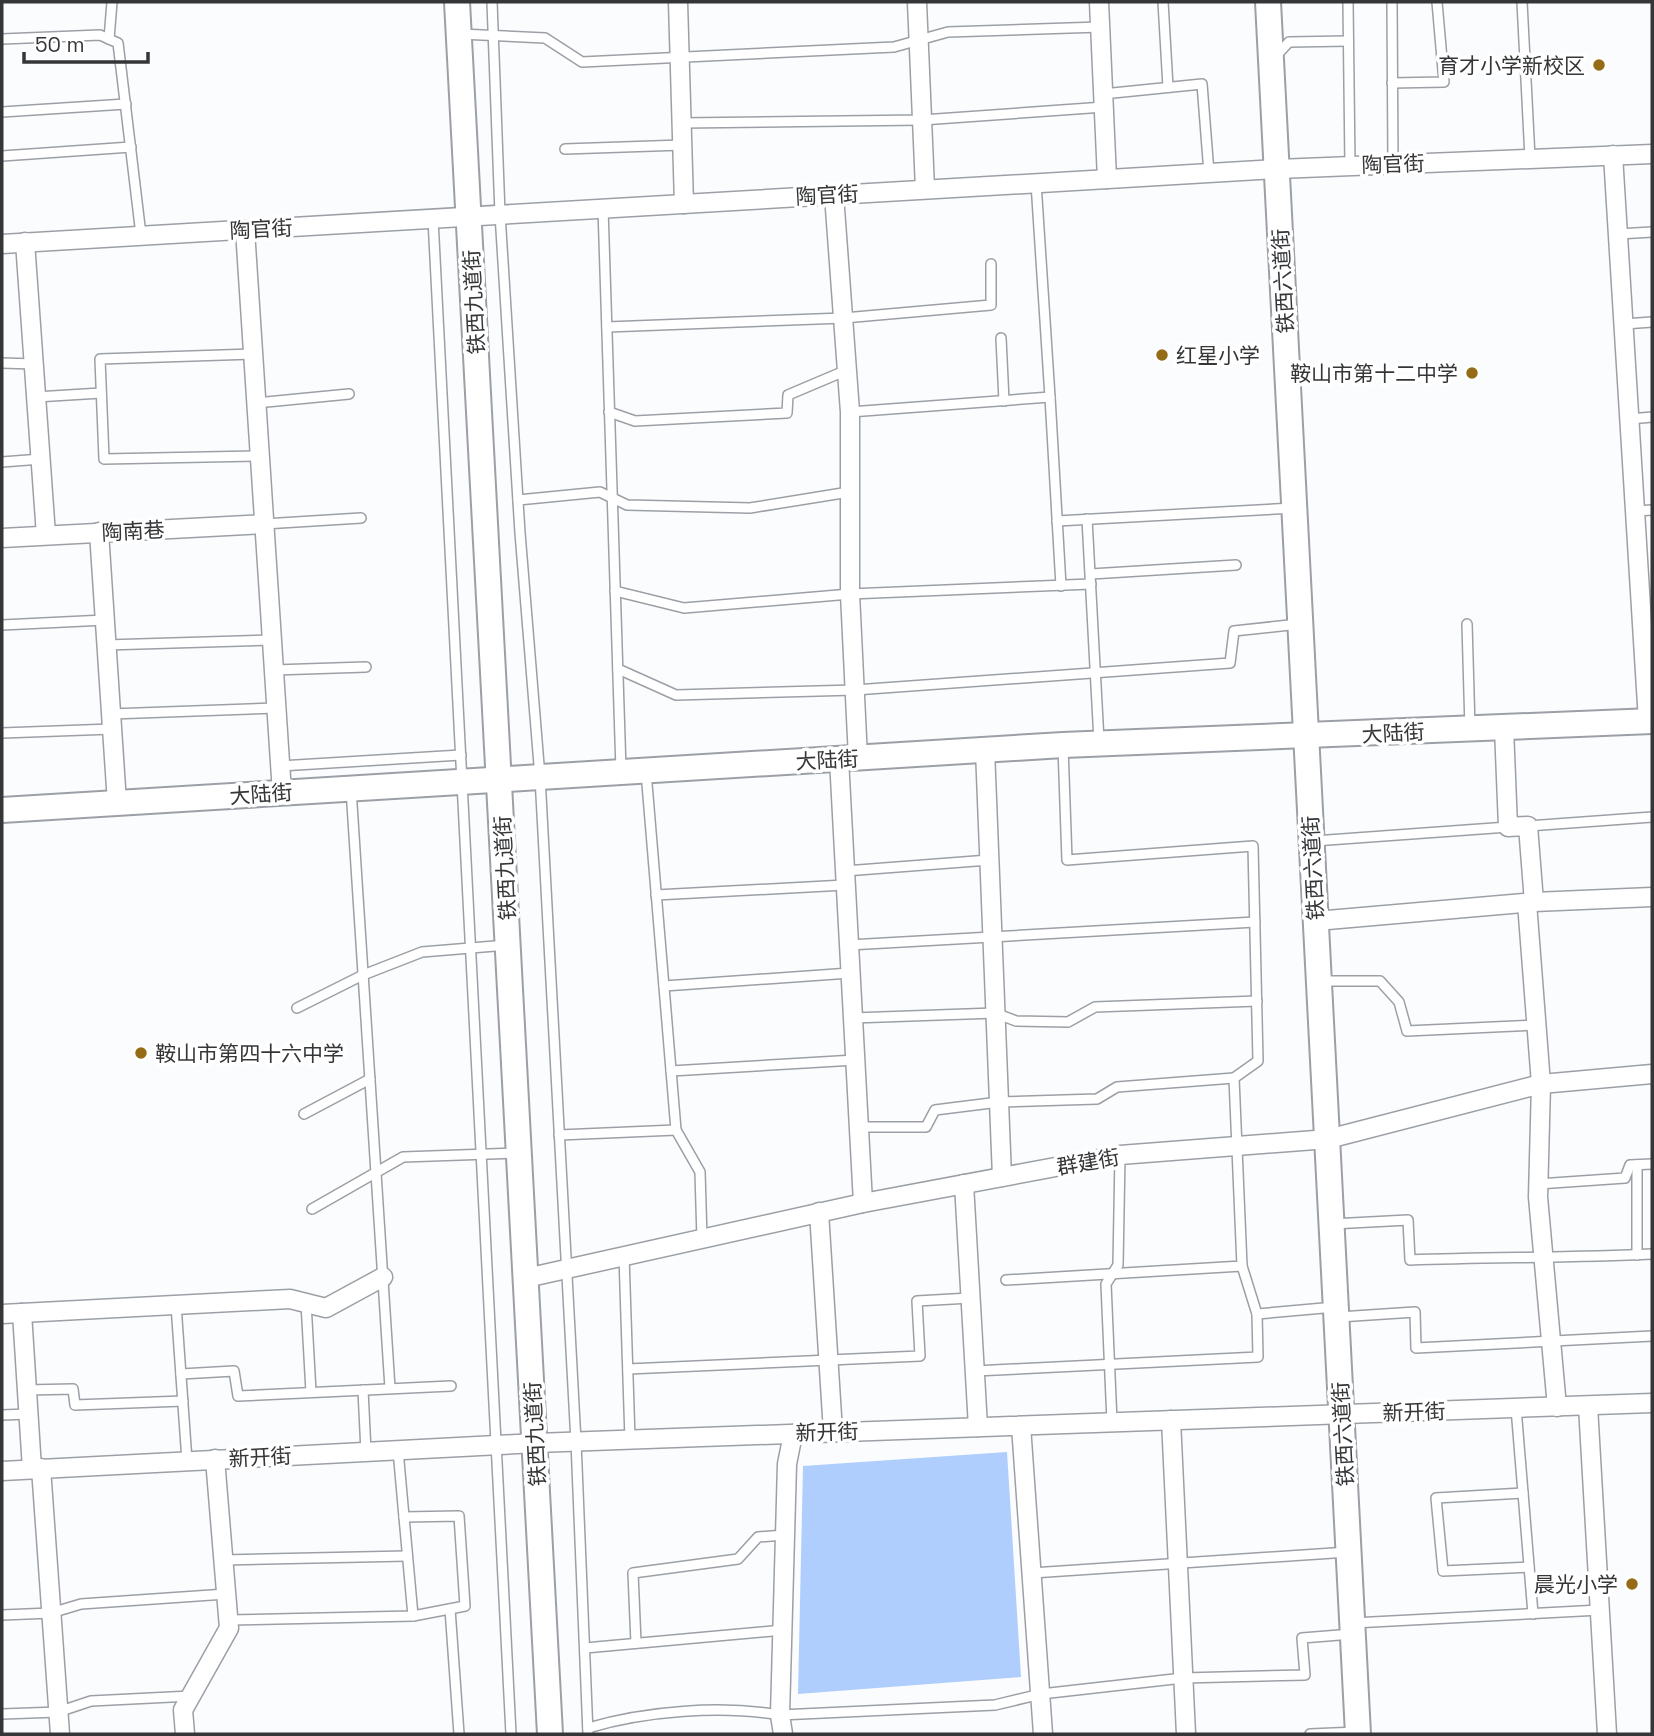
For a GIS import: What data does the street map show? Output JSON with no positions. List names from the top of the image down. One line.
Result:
{"streets":{"main road":["铁西六道街","铁西九道街","大陆街"],"street":["陶官街","陶南巷","群建街","新开街"]},"crossings":[["陶官街","铁西六道街"],["陶官街","铁西九道街"],["铁西六道街","大陆街"],["铁西六道街","群建街"],["铁西六道街","新开街"],["铁西九道街","大陆街"],["铁西九道街","群建街"],["铁西九道街","新开街"]],"places":["育才小学新校区","红星小学","鞍山市第十二中学","鞍山市第四十六中学","晨光小学"],"scale_bar":"50 m"}
